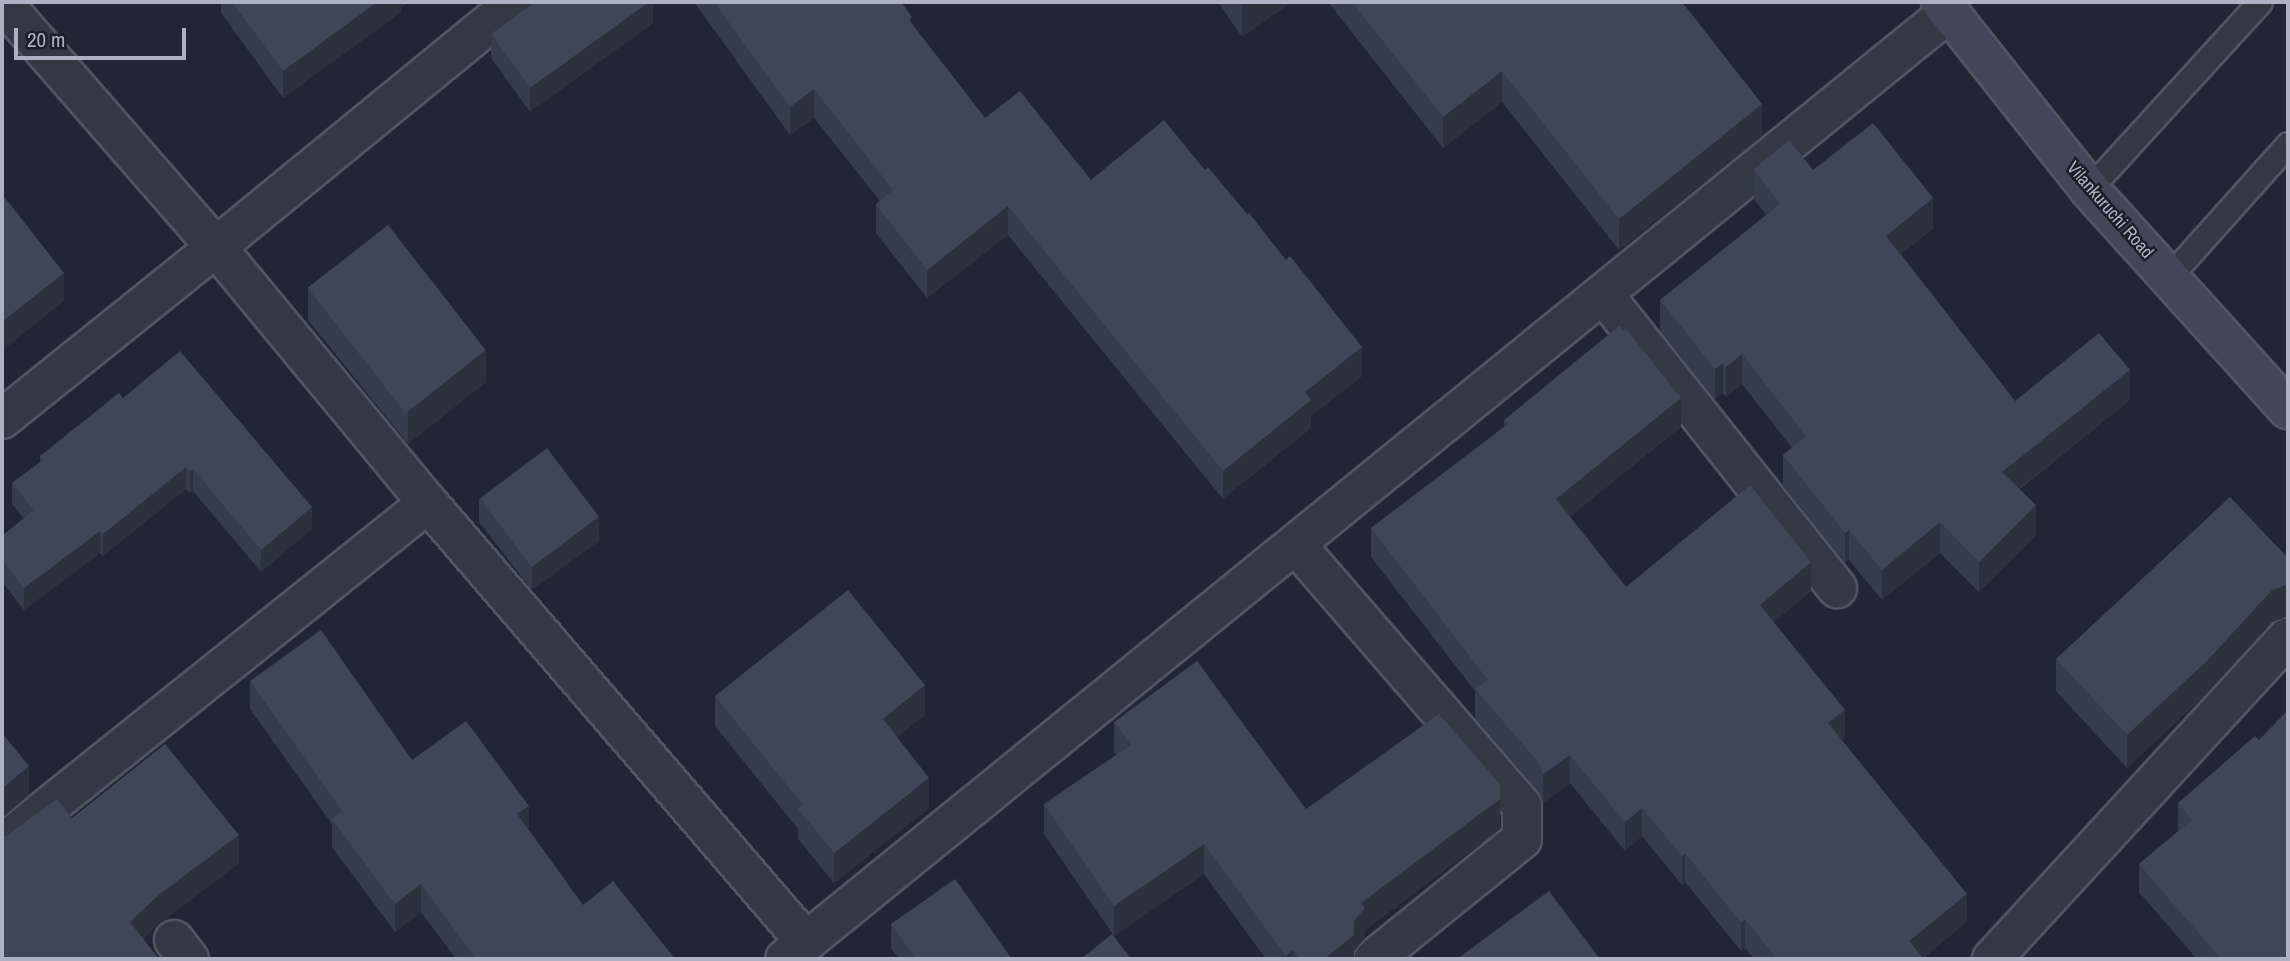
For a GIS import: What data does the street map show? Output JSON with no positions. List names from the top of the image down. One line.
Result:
{"streets":{"main road":["Vilankuruchi Road"]},"scale_bar":"20 m"}
